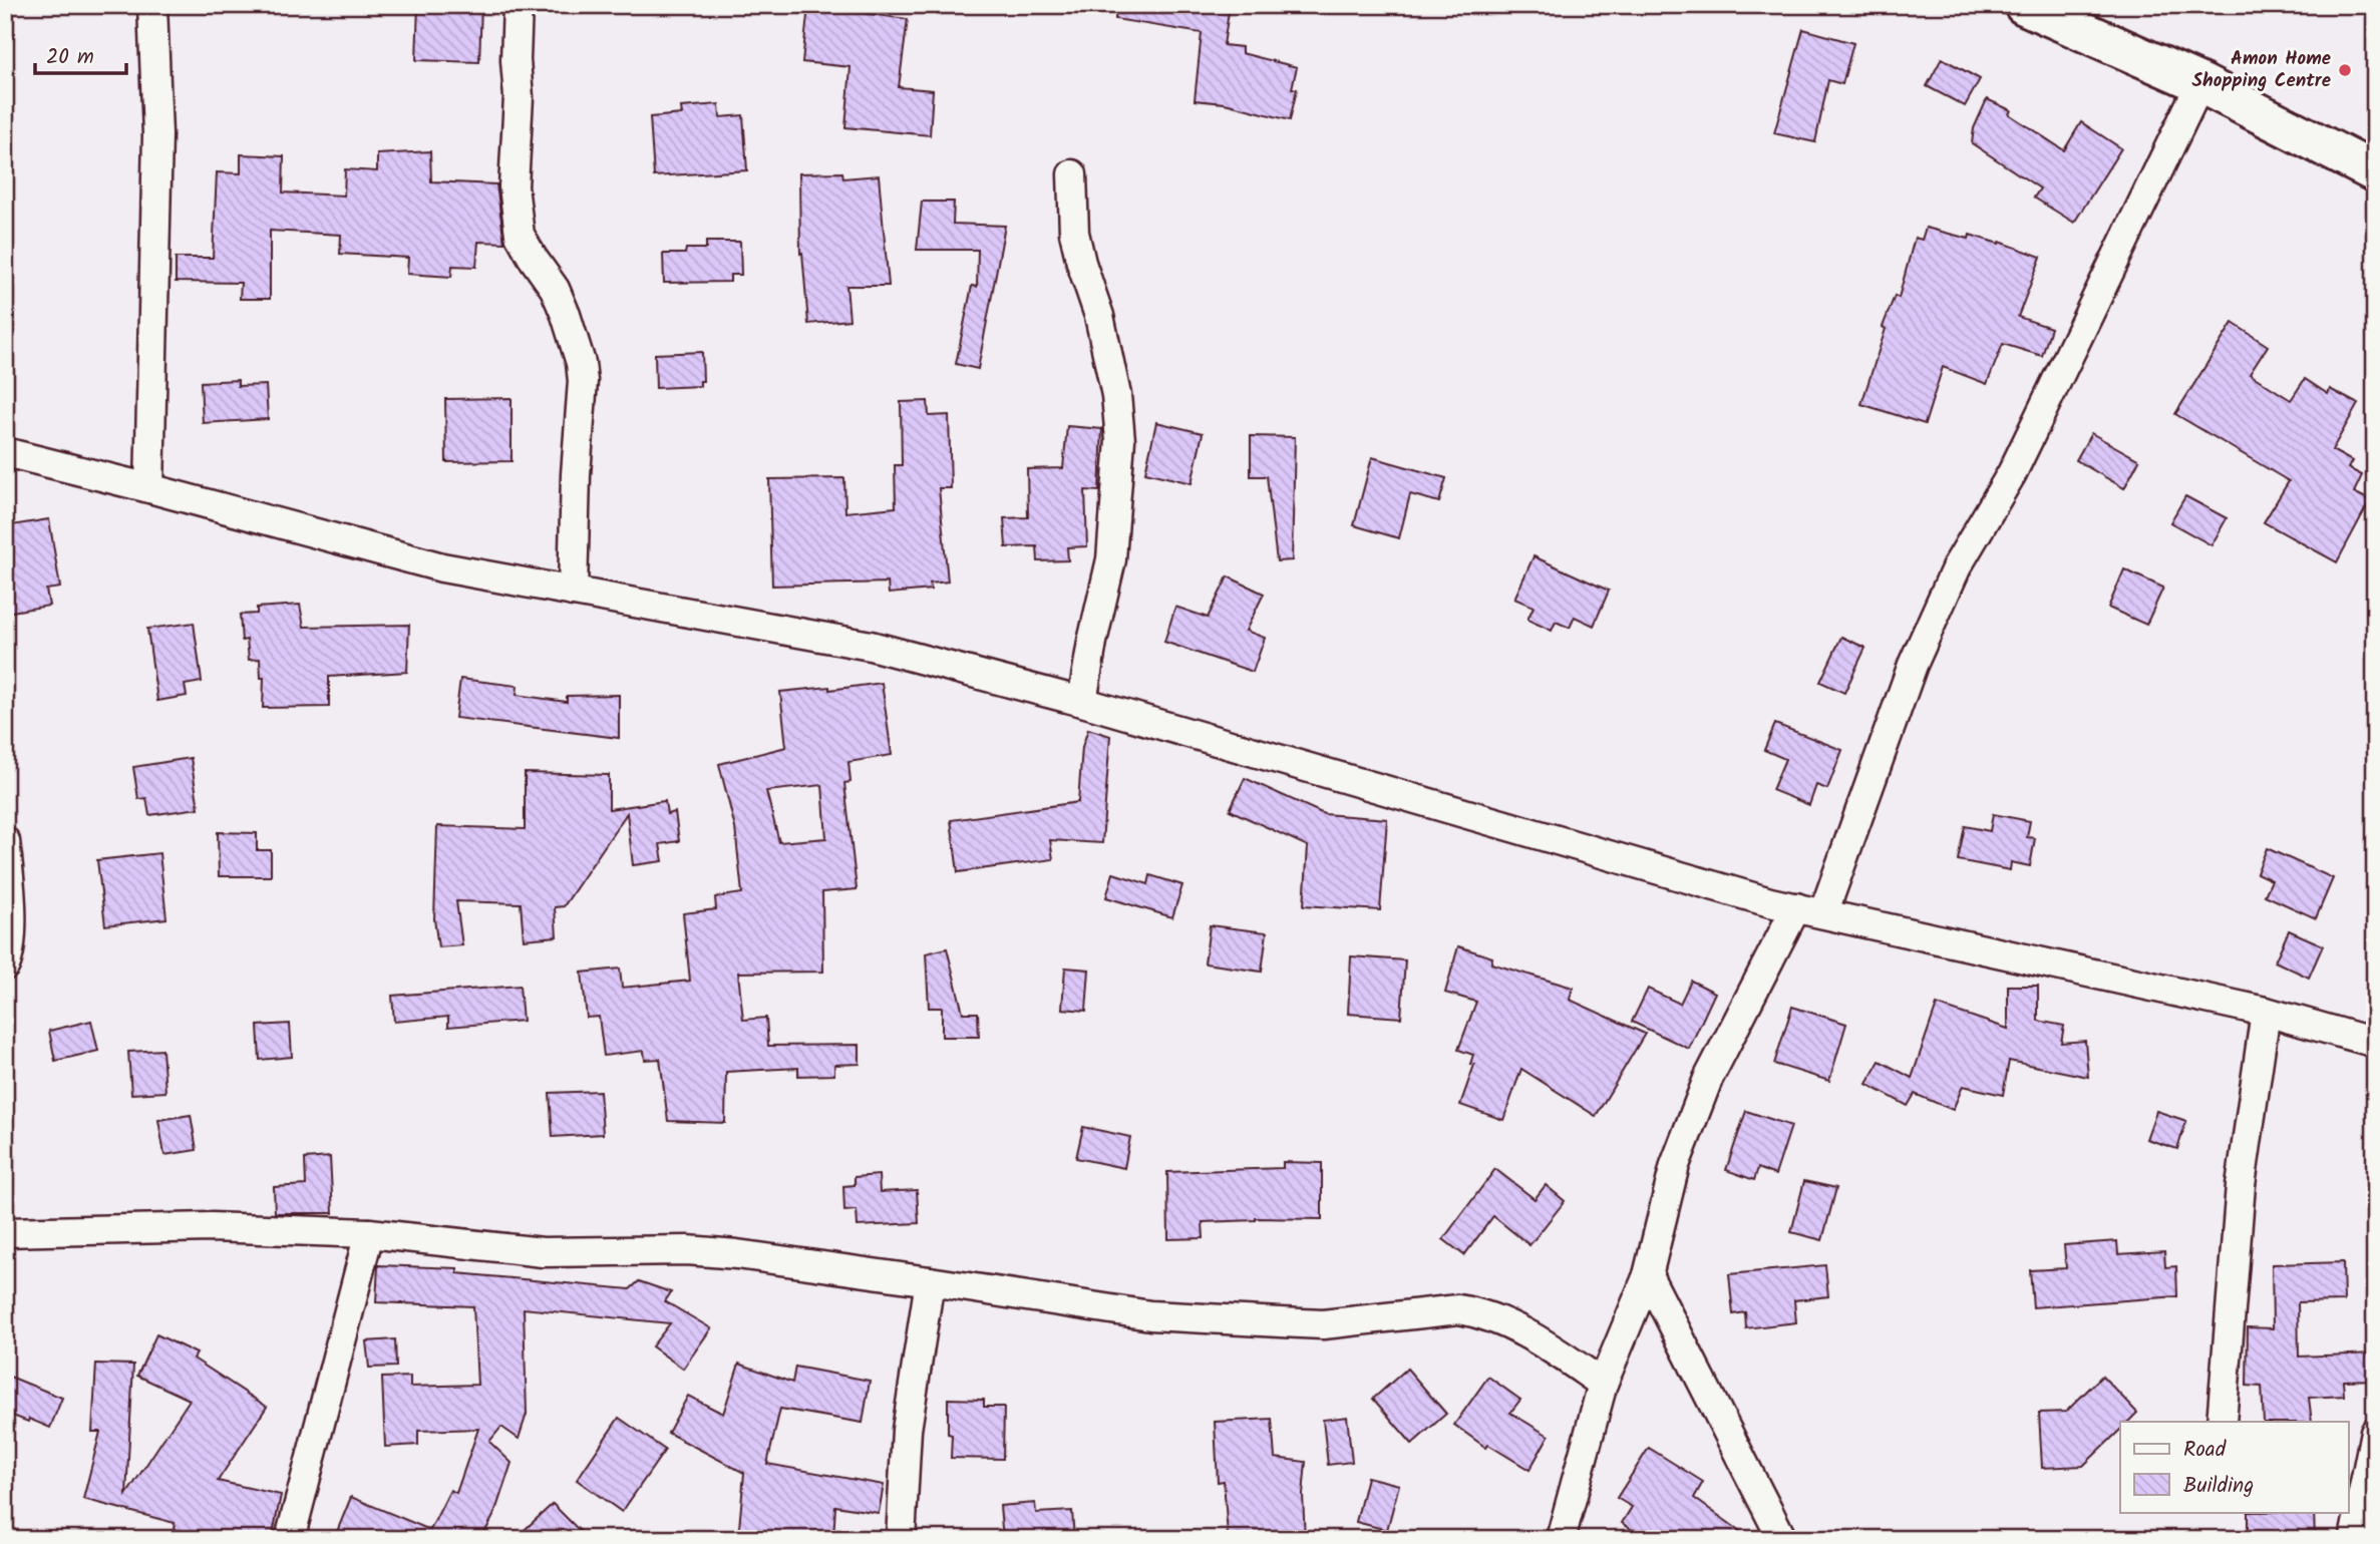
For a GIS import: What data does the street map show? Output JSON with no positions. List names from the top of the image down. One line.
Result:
{"places":["Amon Home Shopping Centre"],"legend":["Road","Building"],"scale_bar":"20 m"}
